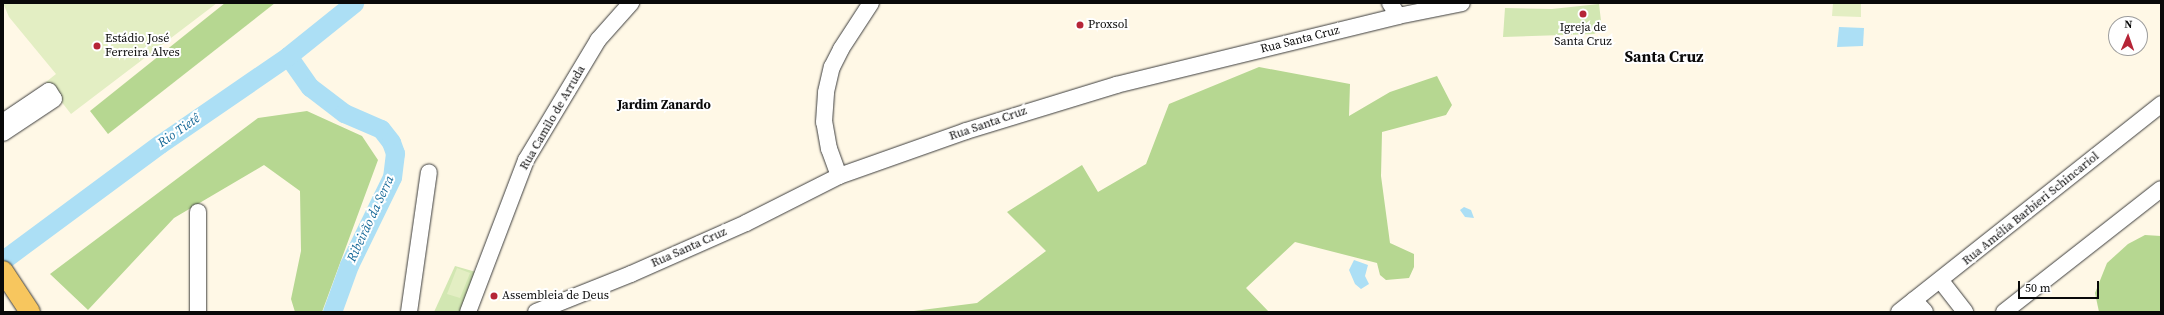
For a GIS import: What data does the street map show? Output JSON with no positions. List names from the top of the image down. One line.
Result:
{"streets":{"street":["Rua Santa Cruz","Rua Camilo de Arruda","Rua Amélia Barbieri Schincariol"]},"districts":["Santa Cruz","Jardim Zanardo"],"water":["Rio Tietê","Ribeirão da Serra"],"places":["Igreja de Santa Cruz","Proxsol","Estádio José Ferreira Alves","Assembleia de Deus"],"scale_bar":"50 m","north":"top"}
